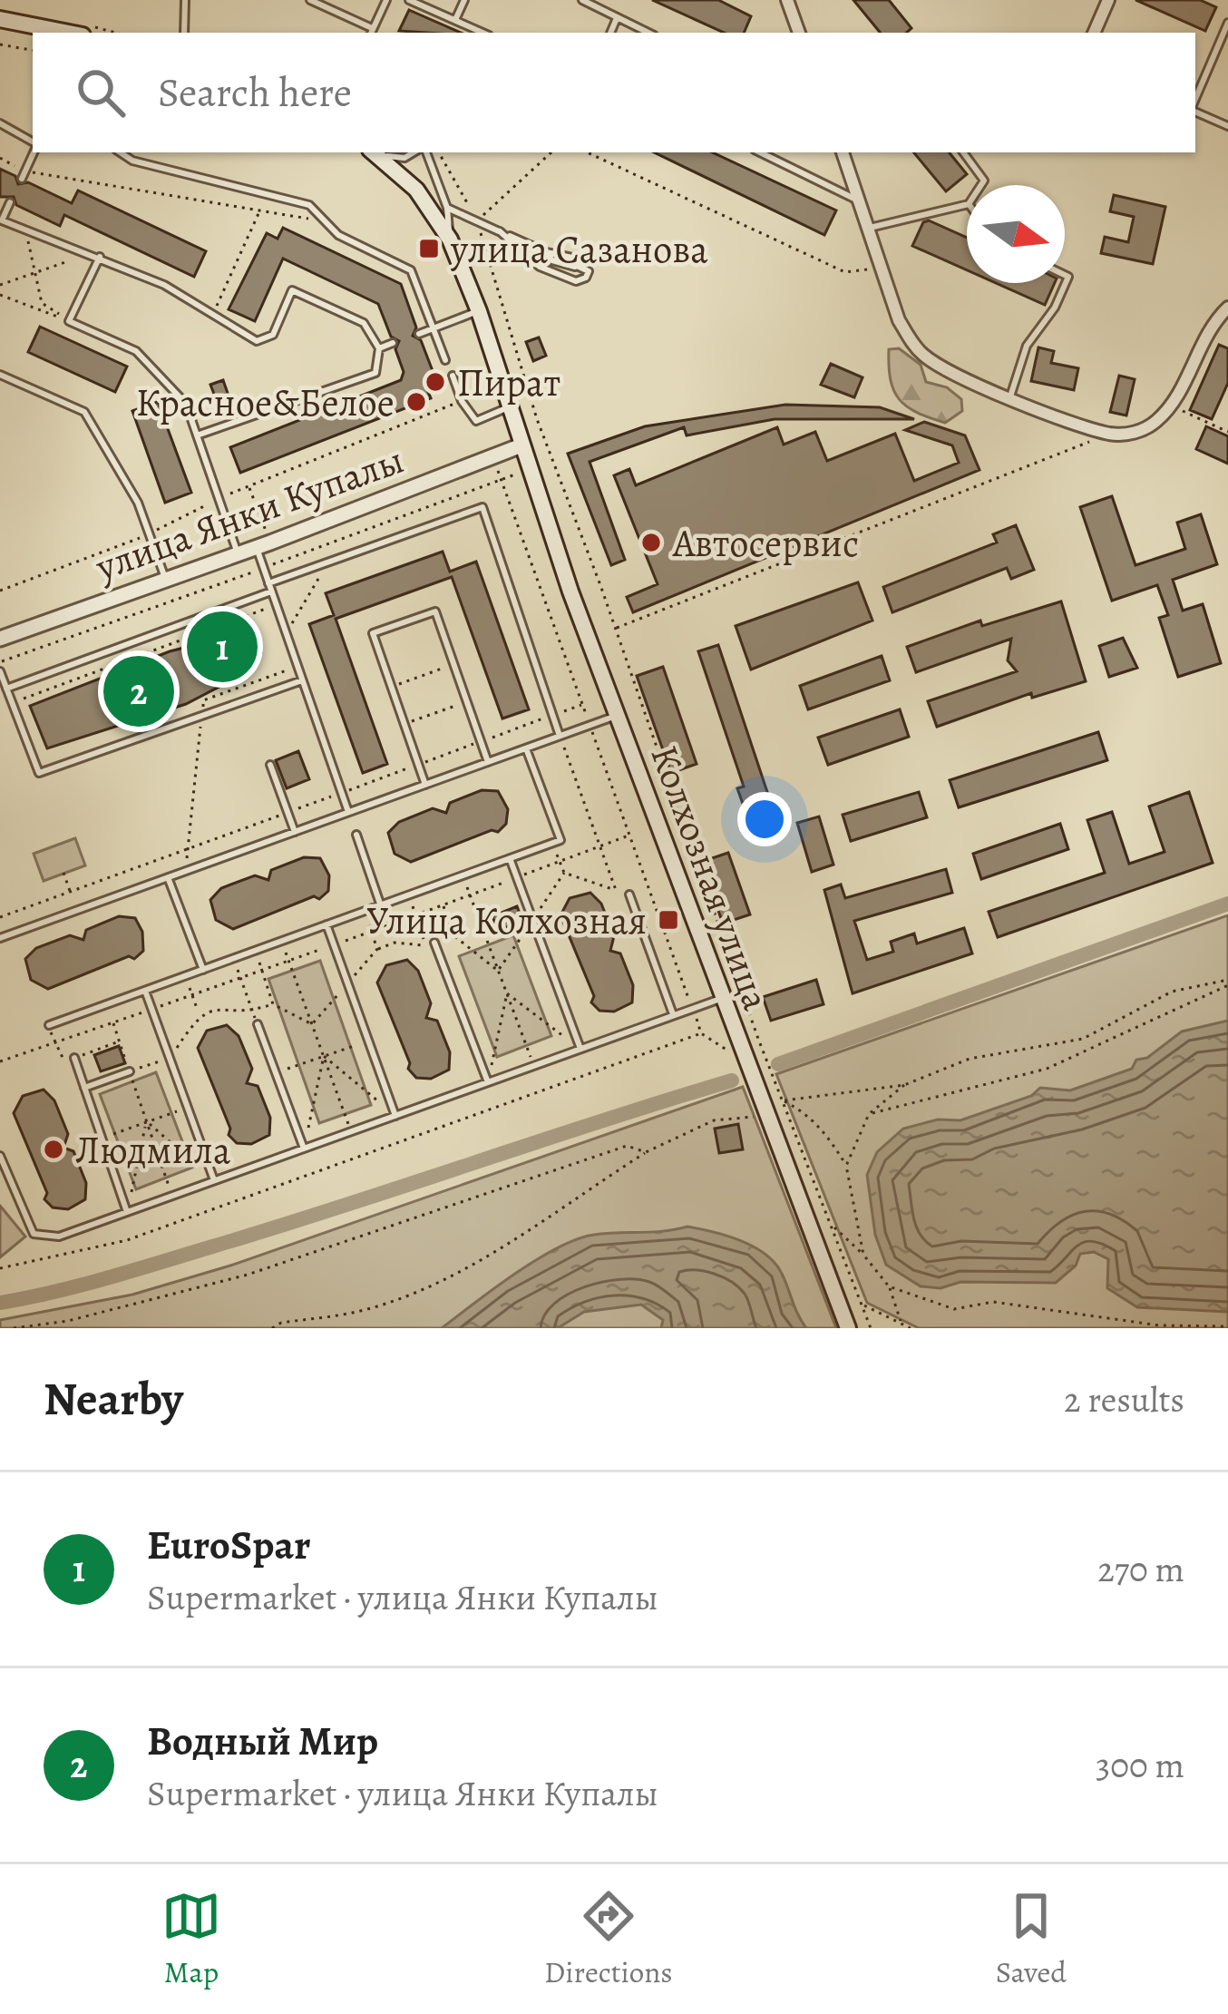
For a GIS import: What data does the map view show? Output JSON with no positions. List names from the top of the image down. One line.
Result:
{"streets":{"main road":["Колхозная улица"],"street":["улица Янки Купалы"]},"crossings":[["улица Янки Купалы","Колхозная улица"]],"places":{"transit":["улица Сазанова","Улица Колхозная"],"other":["Пират","Красное&Белое","Автосервис","Людмила"]},"north":"right","page":{"search":"Search here","pins":["1","2"],"heading":["Nearby","2 results"],"list":[{"mark":"1","name":"EuroSpar","note":"Supermarket · улица Янки Купалы","value":"270 m"},{"mark":"2","name":"Водный Мир","note":"Supermarket · улица Янки Купалы","value":"300 m"}],"nav":["Map","Directions","Saved"]}}
